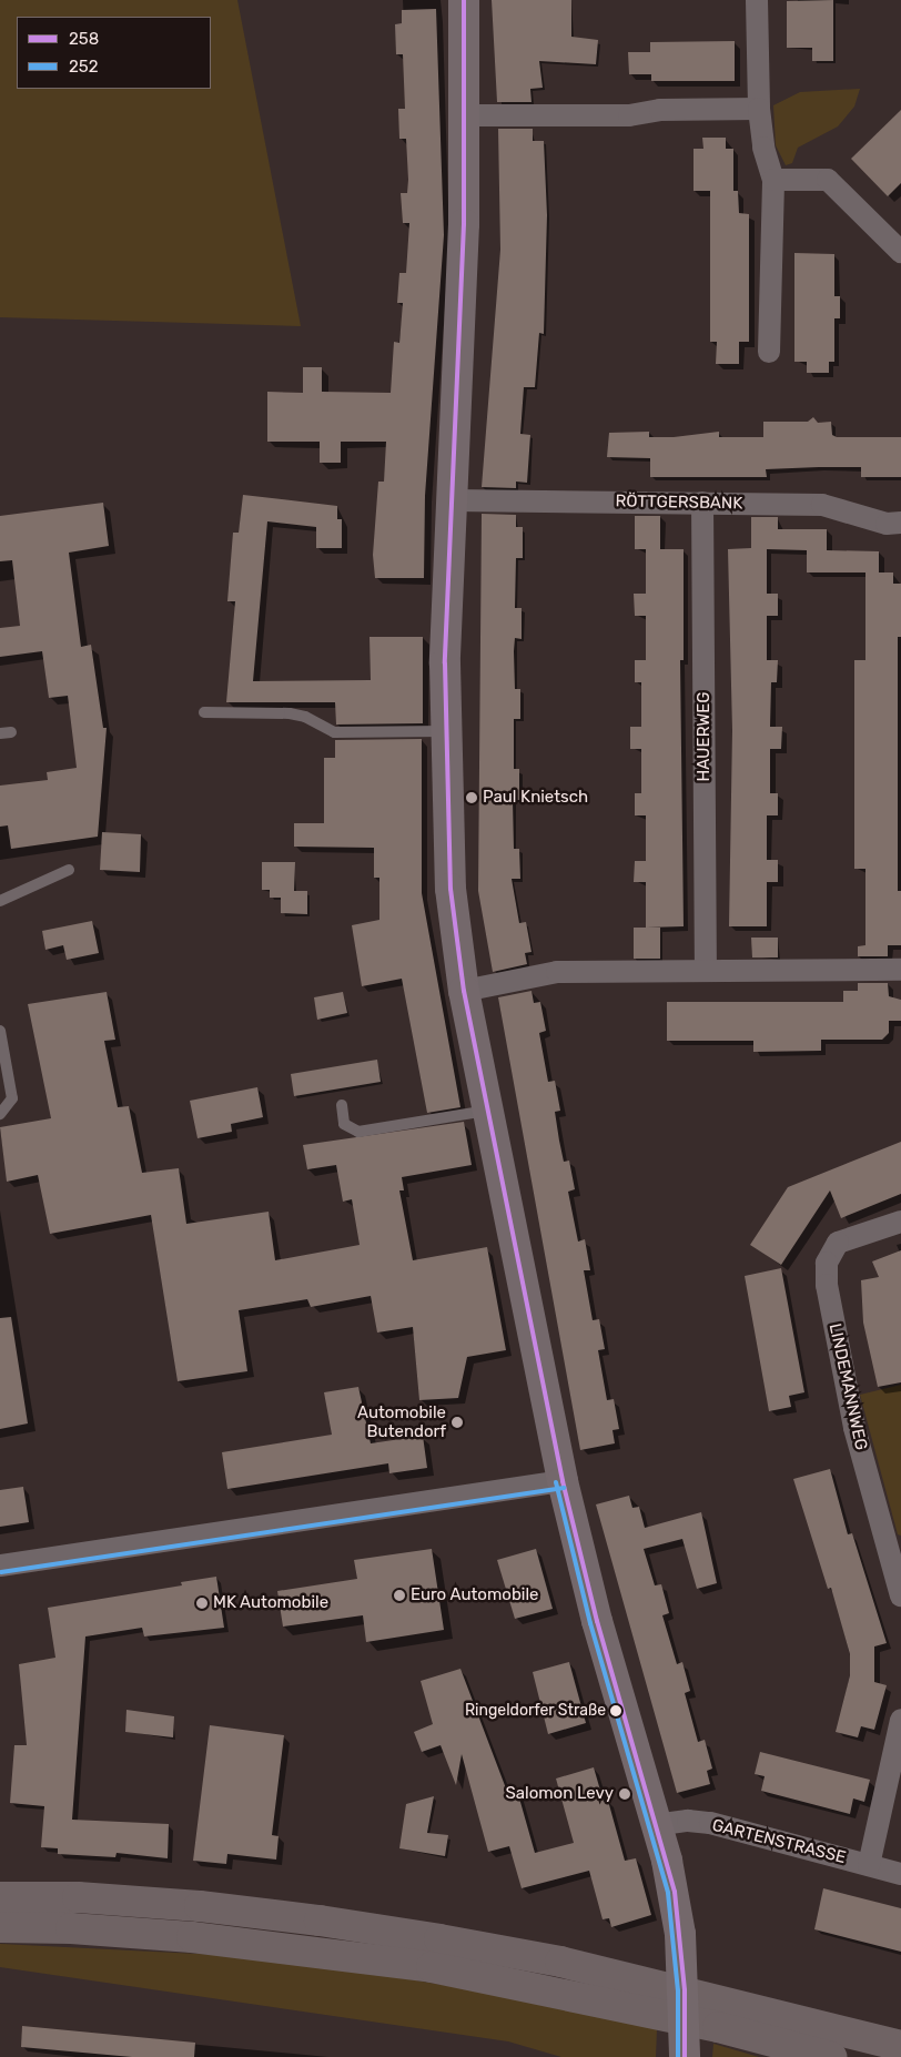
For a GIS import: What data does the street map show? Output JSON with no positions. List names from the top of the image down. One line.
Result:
{"streets":{"street":["RÖTTGERSBANK","HAUERWEG","LINDEMANNWEG","GARTENSTRASSE"]},"crossings":[["RÖTTGERSBANK","HAUERWEG"]],"places":["Paul Knietsch","Automobile Butendorf","Euro Automobile","MK Automobile","Ringeldorfer Straße","Salomon Levy"],"lines":["transit line 258","transit line 252"],"legend":["258","252"]}
